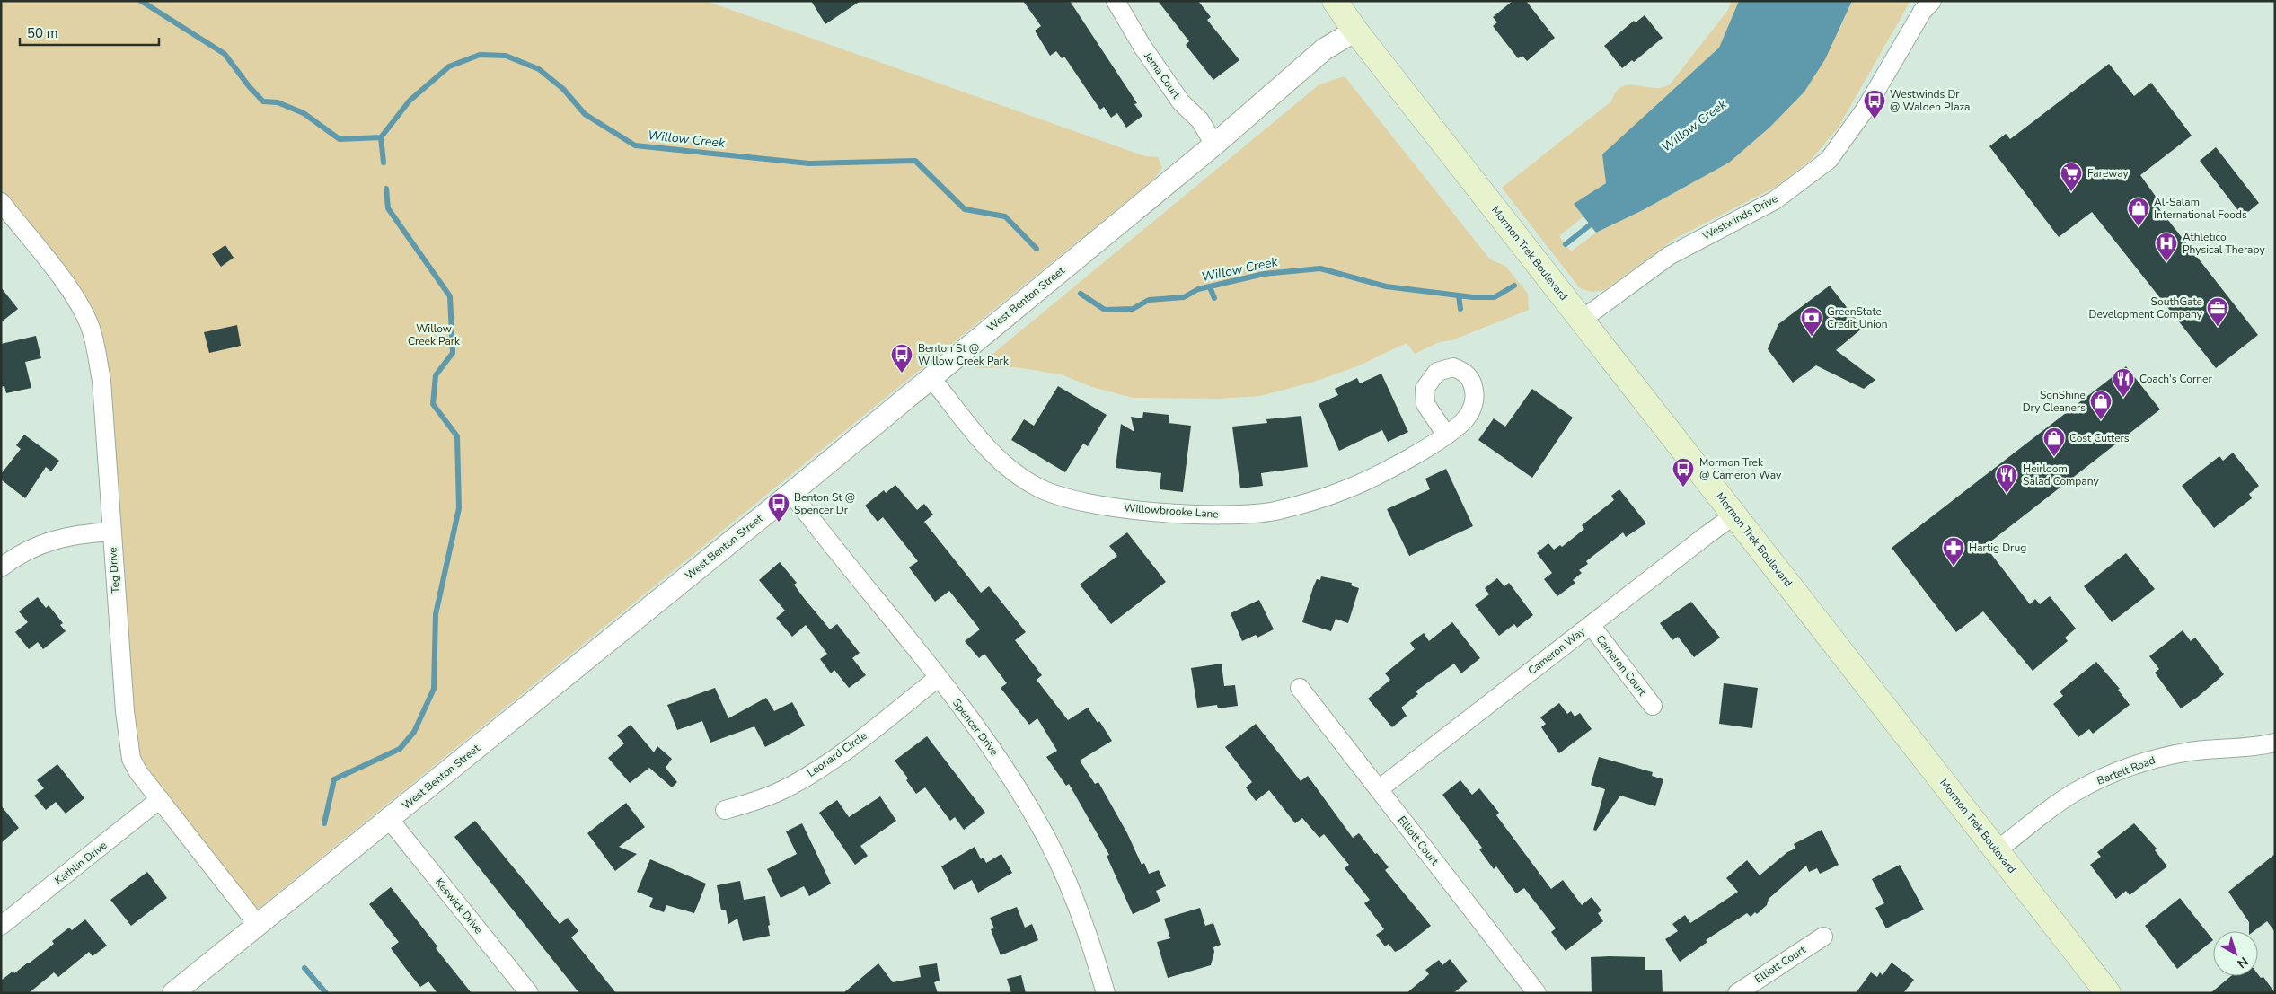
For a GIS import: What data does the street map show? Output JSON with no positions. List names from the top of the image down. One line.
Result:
{"streets":{"main road":["Mormon Trek Boulevard"],"street":["Jema Court","Westwinds Drive","West Benton Street","Willowbrooke Lane","Teg Drive","Cameron Way","Cameron Court","Spencer Drive","Leonard Circle","Bartelt Road","Elliott Court","Kathlin Drive","Keswick Drive"]},"crossings":[["Jema Court","West Benton Street"],["Westwinds Drive","Mormon Trek Boulevard"],["Mormon Trek Boulevard","West Benton Street"],["Mormon Trek Boulevard","Cameron Way"],["Mormon Trek Boulevard","Bartelt Road"],["West Benton Street","Willowbrooke Lane"],["West Benton Street","Teg Drive"],["West Benton Street","Spencer Drive"],["West Benton Street","Keswick Drive"],["Teg Drive","Kathlin Drive"],["Cameron Way","Cameron Court"],["Cameron Way","Elliott Court"],["Spencer Drive","Leonard Circle"]],"water":["Willow Creek"],"parks":["Willow Creek Park"],"places":{"bus stop":["Westwinds Dr @ Walden Plaza","Benton St @ Willow Creek Park","Mormon Trek @ Cameron Way","Benton St @ Spencer Dr"],"supermarket":["Fareway"],"shop":["Al-Salam International Foods","SonShine Dry Cleaners","Cost Cutters"],"hospital":["Athletico Physical Therapy"],"office":["SouthGate Development Company"],"bank":["GreenState Credit Union"],"restaurant":["Coach's Corner","Heirloom Salad Company"],"pharmacy":["Hartig Drug"]},"scale_bar":"50 m","north":"bottom right"}
